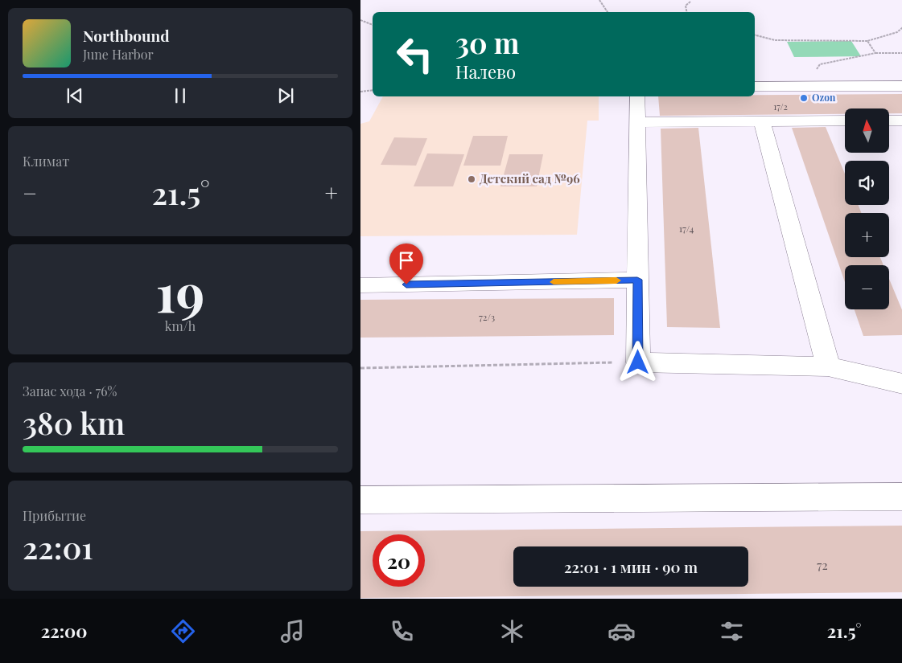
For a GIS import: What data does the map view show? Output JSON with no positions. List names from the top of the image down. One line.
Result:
{"places":["Ozon","Детский сад №96"],"house_numbers":["17/2","17/4","72/3","72"],"north":"top","page":{"turn":["30 m","Налево"],"song":["Northbound","June Harbor"],"map_buttons":["+","−"],"tile":["Климат",["19","km/h"],["Запас хода · 76%","380 km"],["Прибытие","22:01"]],"heat":["−","21.5°","+"],"limit":"20","trip":"22:01 · 1 мин · 90 m","tabs":["22:00","21.5°"]}}
